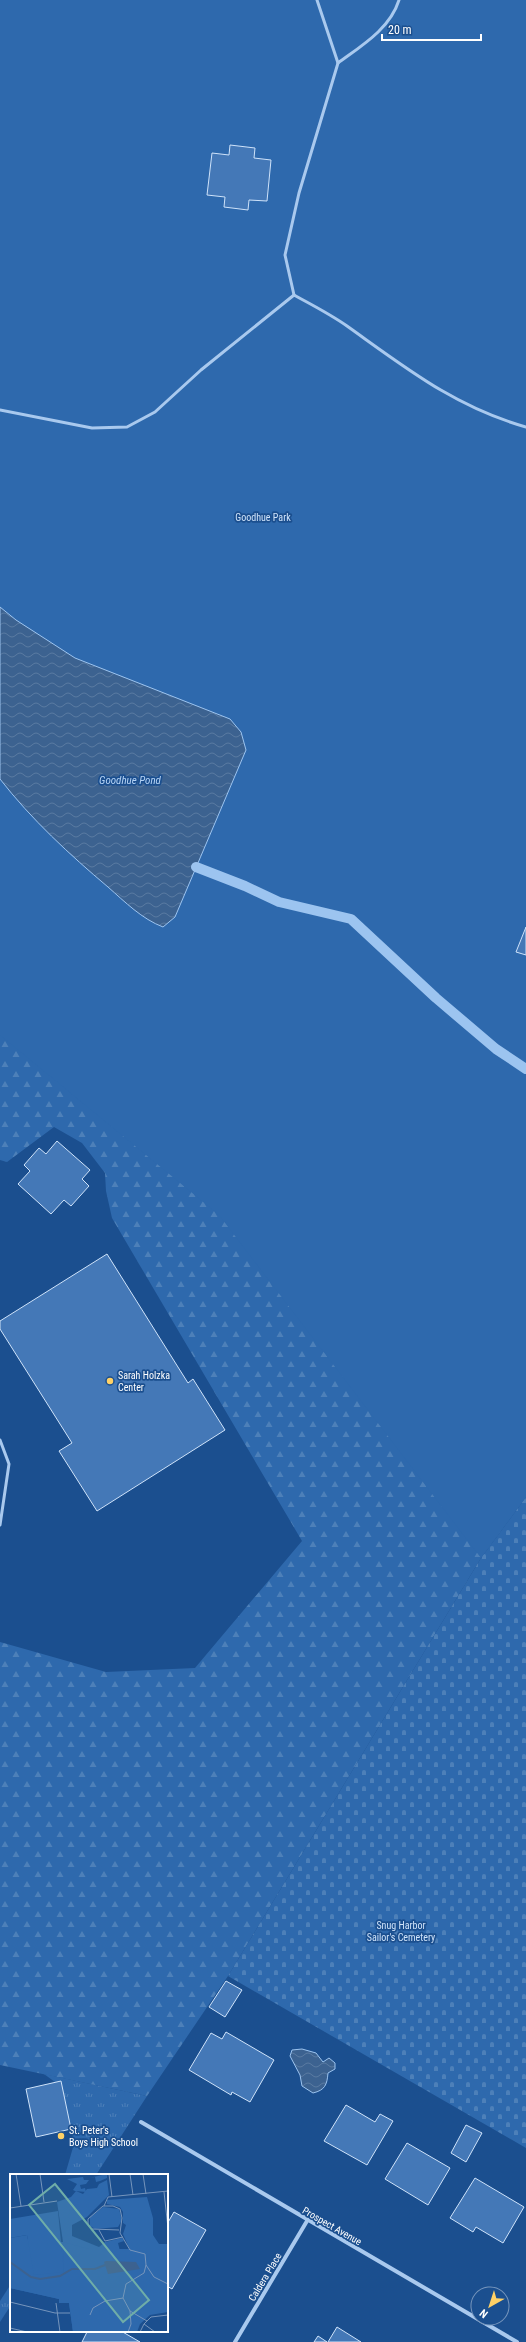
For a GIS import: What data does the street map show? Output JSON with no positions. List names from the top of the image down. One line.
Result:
{"streets":{"street":["Prospect Avenue","Caldera Place"]},"crossings":[["Prospect Avenue","Caldera Place"]],"water":["Goodhue Pond"],"parks":["Goodhue Park","Snug Harbor Sailor's Cemetery"],"places":["Sarah Holzka Center","St. Peter's Boys High School"],"scale_bar":"20 m","north":"bottom left"}
